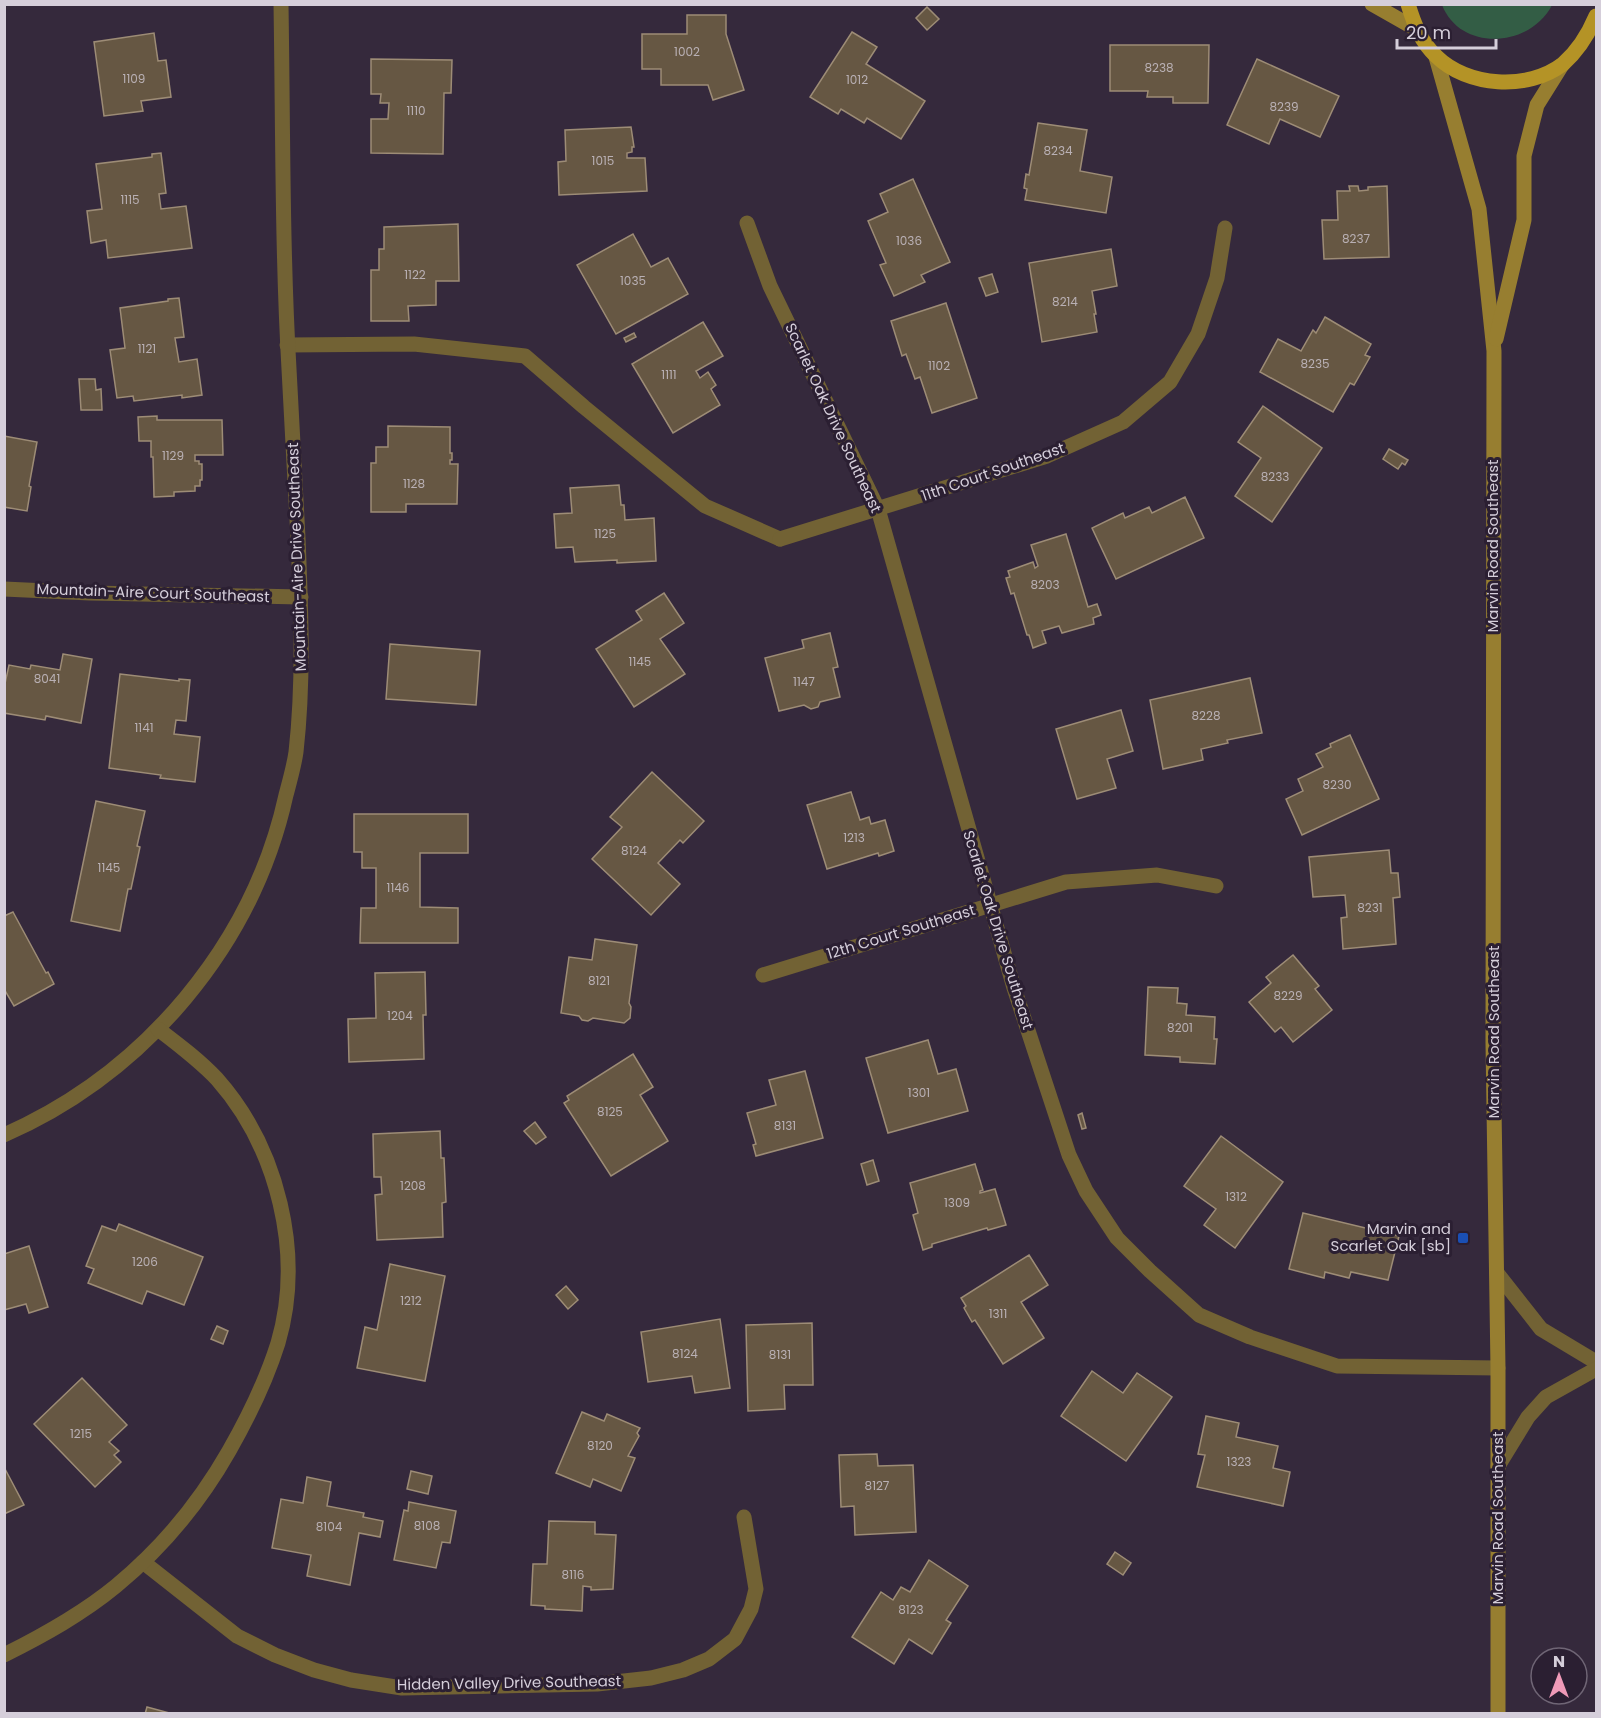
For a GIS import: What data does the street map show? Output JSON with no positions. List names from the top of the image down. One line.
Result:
{"streets":{"street":["Scarlet Oak Drive Southeast","11th Court Southeast","Marvin Road Southeast","Mountain-Aire Drive Southeast","Mountain-Aire Court Southeast","12th Court Southeast","Hidden Valley Drive Southeast"]},"crossings":[["Scarlet Oak Drive Southeast","11th Court Southeast"],["Scarlet Oak Drive Southeast","Marvin Road Southeast"],["Scarlet Oak Drive Southeast","12th Court Southeast"],["11th Court Southeast","Mountain-Aire Drive Southeast"],["Mountain-Aire Drive Southeast","Mountain-Aire Court Southeast"]],"places":{"transit":["Marvin and Scarlet Oak [sb]"]},"house_numbers":["1002","8238","1109","1012","8239","1110","8234","1015","1115","8237","1036","1122","1035","8214","1121","8235","1102","1111","1129","8233","1128","1125","8203","1145","8041","1147","8228","1141","8230","1213","8124","1145","1146","8231","8121","8229","1204","8201","1301","8125","8131","1208","1312","1309","1206","1212","1311","8124","8131","1215","8120","1323","8127","8108","8104","8116","8123"],"scale_bar":"20 m","north":"top"}
